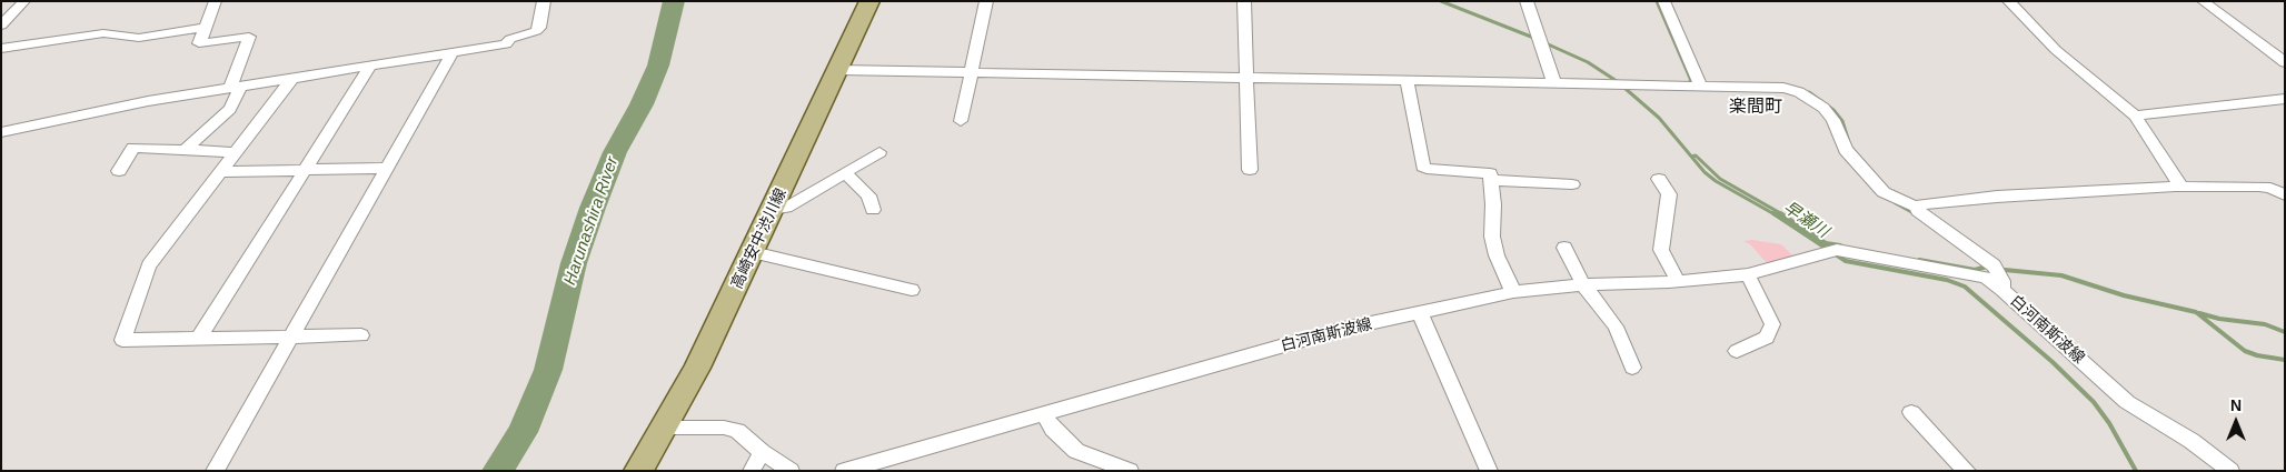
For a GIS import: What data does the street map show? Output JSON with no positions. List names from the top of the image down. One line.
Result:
{"streets":{"main road":["高崎安中渋川線"],"street":["白河南斯波線"]},"districts":["楽間町"],"water":["早瀬川","Harunashira River"],"north":"top"}
